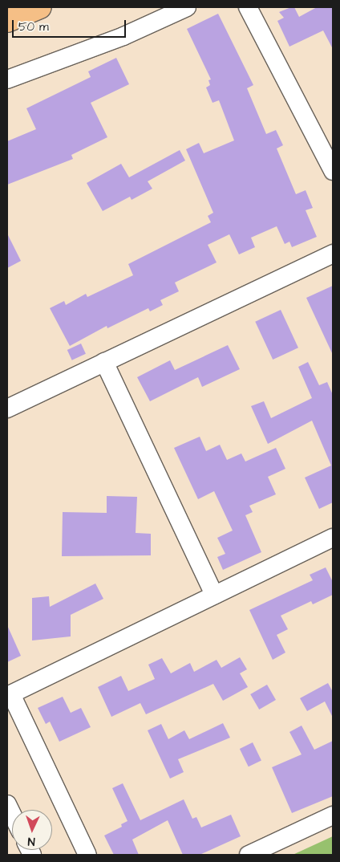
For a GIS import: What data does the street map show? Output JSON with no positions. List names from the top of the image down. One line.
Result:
{"scale_bar":"50 m","north":"bottom"}
